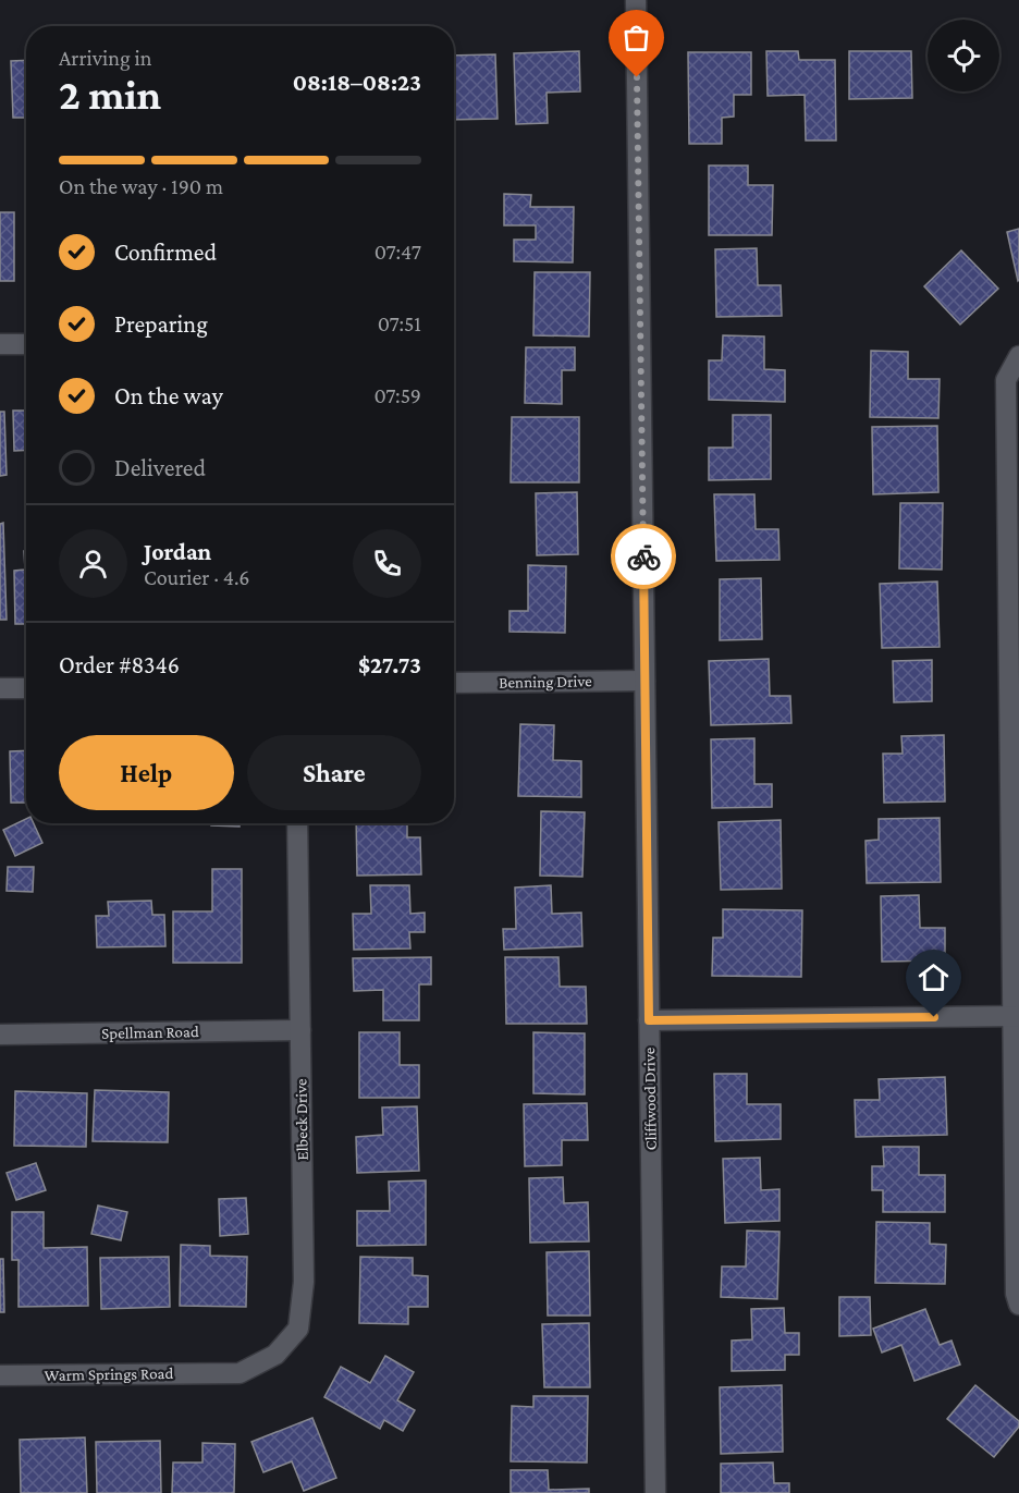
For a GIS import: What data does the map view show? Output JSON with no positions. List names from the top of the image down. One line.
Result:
{"streets":{"street":["Benning Drive","Spellman Road","Cliffwood Drive","Elbeck Drive","Warm Springs Road"]},"crossings":[["Benning Drive","Cliffwood Drive"],["Spellman Road","Elbeck Drive"],["Elbeck Drive","Warm Springs Road"]],"page":{"heading":["2 min","Arriving in","08:18–08:23"],"panel":["Jordan","Courier · 4.6","Order #8346","$27.73"],"bar":"On the way · 190 m","list":[["Confirmed","07:47"],["Preparing","07:51"],["On the way","07:59"],"Delivered"],"buttons":["Help","Share"]}}
